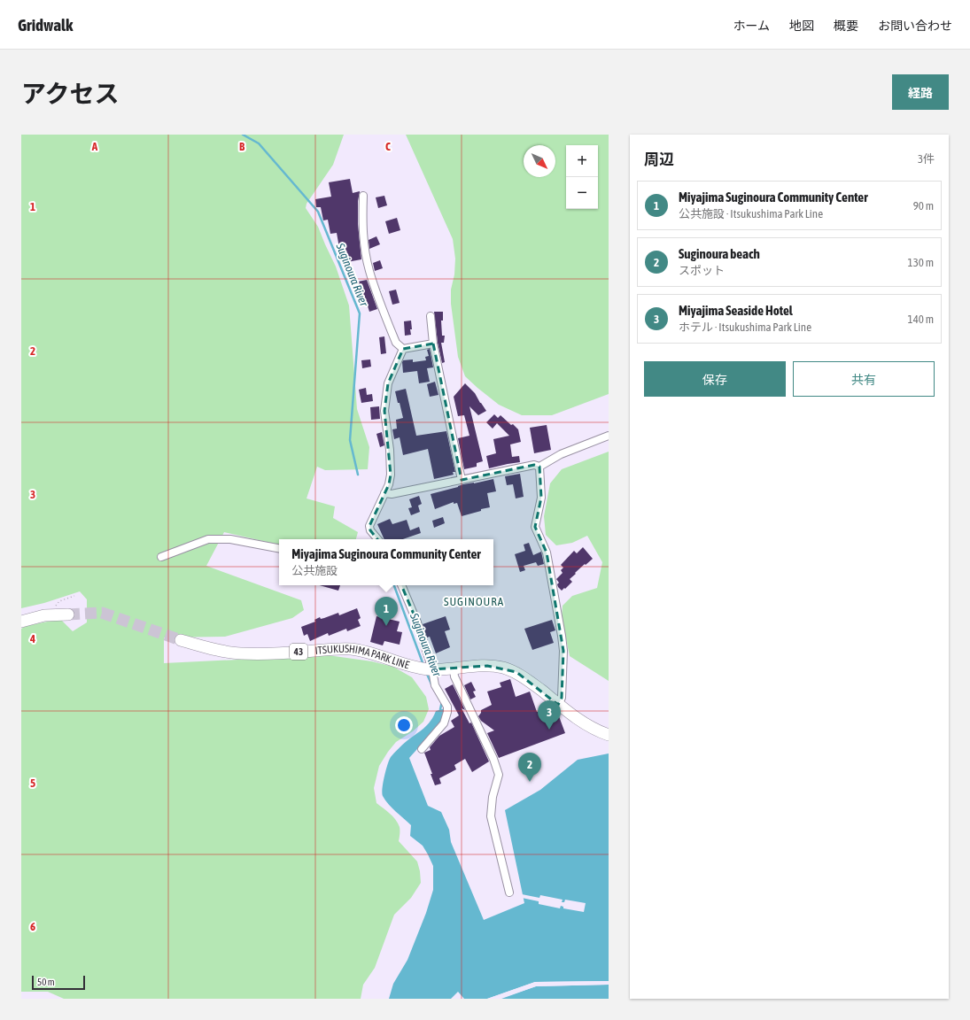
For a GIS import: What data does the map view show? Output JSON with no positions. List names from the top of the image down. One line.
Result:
{"streets":{"main road":["43","ITSUKUSHIMA PARK LINE"]},"districts":["SUGINOURA"],"water":["Suginoura River"],"scale_bar":"50 m","north":"bottom right","page":{"header":"Gridwalk","nav":["ホーム","地図","概要","お問い合わせ"],"title":"アクセス","buttons":["経路",["保存","共有"]],"heading":["周辺","3件"],"map_buttons":["+","−"],"list":[{"mark":"1","name":"Miyajima Suginoura Community Center","note":"公共施設 · Itsukushima Park Line","value":"90 m"},{"mark":"2","name":"Suginoura beach","note":"スポット","value":"130 m"},{"mark":"3","name":"Miyajima Seaside Hotel","note":"ホテル · Itsukushima Park Line","value":"140 m"}],"popup":["Miyajima Suginoura Community Center","公共施設"],"pins":["1","3","2"],"scale":"50 m"},"grid":{"columns":["A","B","C"],"rows":["1","2","3","4","5","6"]}}
